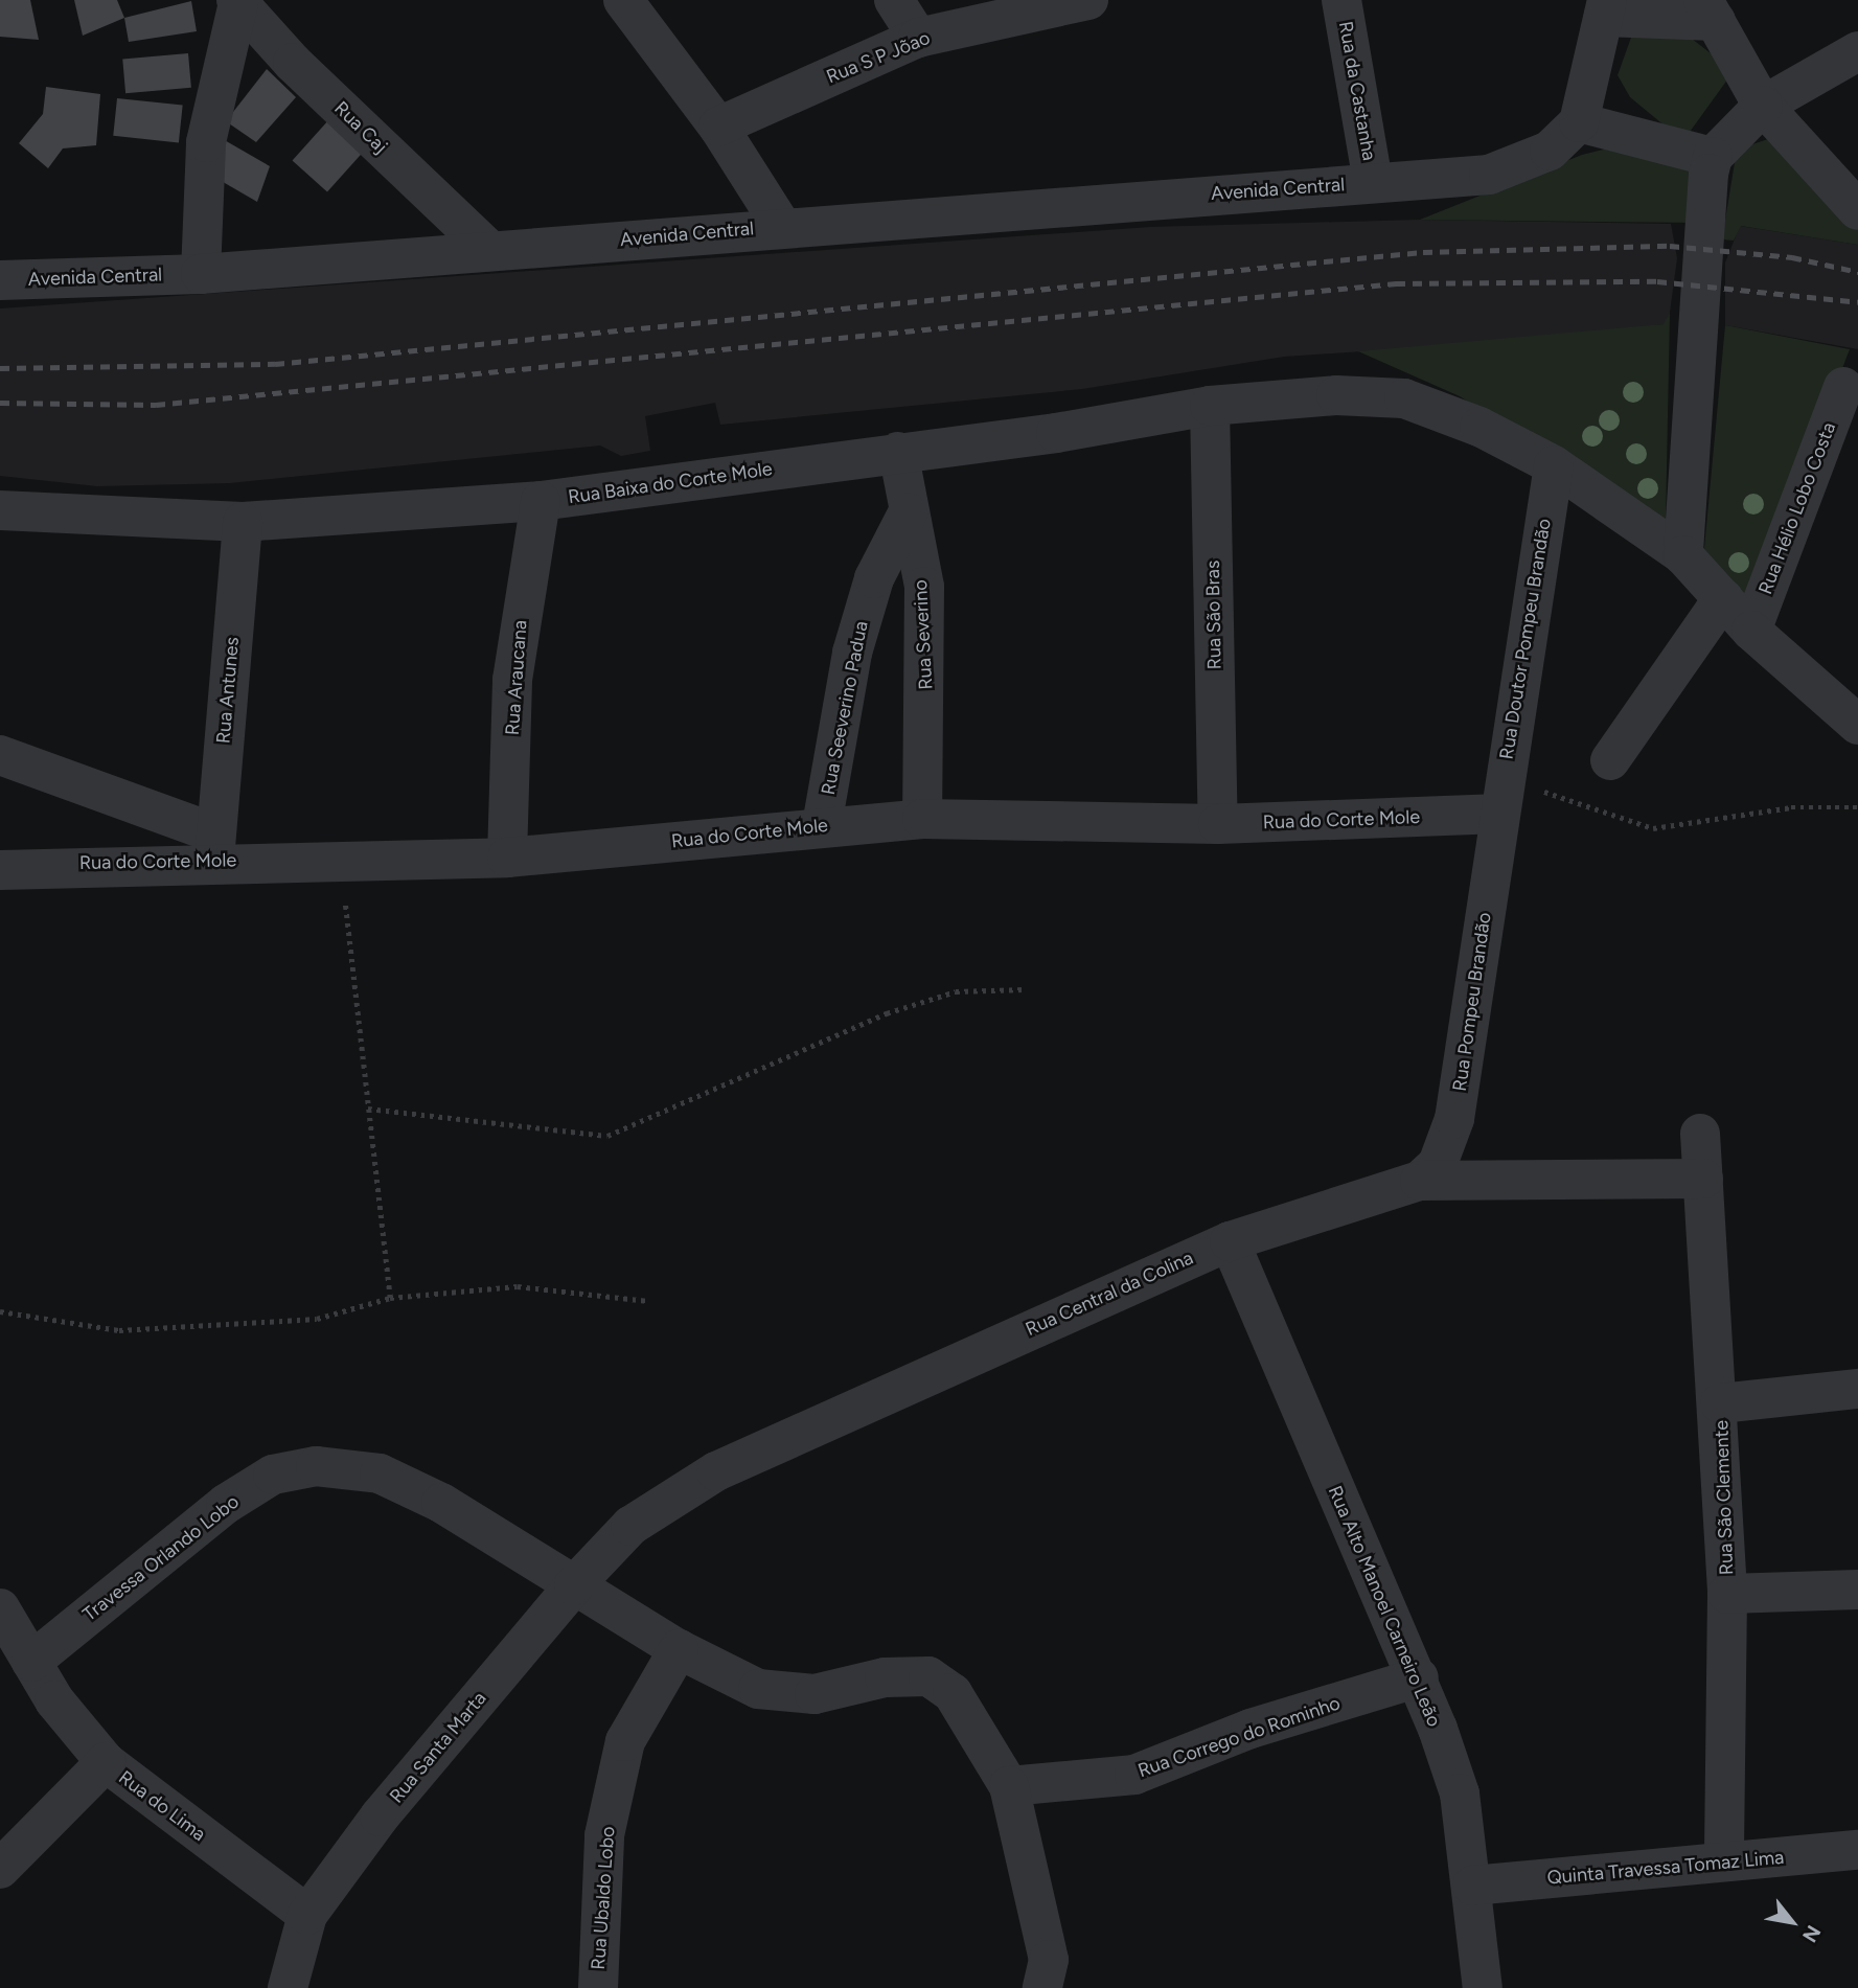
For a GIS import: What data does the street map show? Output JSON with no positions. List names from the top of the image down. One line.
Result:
{"streets":{"street":["Rua S P Jõao","Rua da Castanha","Rua Caj","Avenida Central","Rua Baixa do Corte Mole","Rua Hélio Lobo Costa","Rua São Bras","Rua Severino","Rua Doutor Pompeu Brandão","Rua Araucana","Rua Antunes","Rua Seeverino Padua","Rua do Corte Mole","Rua Pompeu Brandão","Rua Central da Colina","Rua São Clemente","Travessa Orlando Lobo","Rua Alto Manoel Carneiro Leão","Rua Corrego do Rominho","Rua Santa Marta","Rua do Lima","Quinta Travessa Tomaz Lima","Rua Ubaldo Lobo"]},"crossings":[["Rua da Castanha","Avenida Central"],["Rua Caj","Avenida Central"],["Rua Baixa do Corte Mole","Rua Hélio Lobo Costa"],["Rua Baixa do Corte Mole","Rua São Bras"],["Rua Baixa do Corte Mole","Rua Severino"],["Rua Baixa do Corte Mole","Rua Doutor Pompeu Brandão"],["Rua Baixa do Corte Mole","Rua Araucana"],["Rua Baixa do Corte Mole","Rua Antunes"],["Rua São Bras","Rua do Corte Mole"],["Rua Severino","Rua Seeverino Padua"],["Rua Severino","Rua do Corte Mole"],["Rua Doutor Pompeu Brandão","Rua do Corte Mole"],["Rua Doutor Pompeu Brandão","Rua Pompeu Brandão"],["Rua Araucana","Rua do Corte Mole"],["Rua Antunes","Rua do Corte Mole"],["Rua Seeverino Padua","Rua do Corte Mole"],["Rua do Corte Mole","Rua Pompeu Brandão"],["Rua Pompeu Brandão","Rua Central da Colina"],["Rua Central da Colina","Rua São Clemente"],["Rua Central da Colina","Travessa Orlando Lobo"],["Rua Central da Colina","Rua Alto Manoel Carneiro Leão"],["Rua Central da Colina","Rua Santa Marta"],["Rua São Clemente","Quinta Travessa Tomaz Lima"],["Travessa Orlando Lobo","Rua Santa Marta"],["Travessa Orlando Lobo","Rua do Lima"],["Rua Alto Manoel Carneiro Leão","Rua Corrego do Rominho"],["Rua Alto Manoel Carneiro Leão","Quinta Travessa Tomaz Lima"],["Rua Santa Marta","Rua do Lima"]],"north":"bottom right"}
